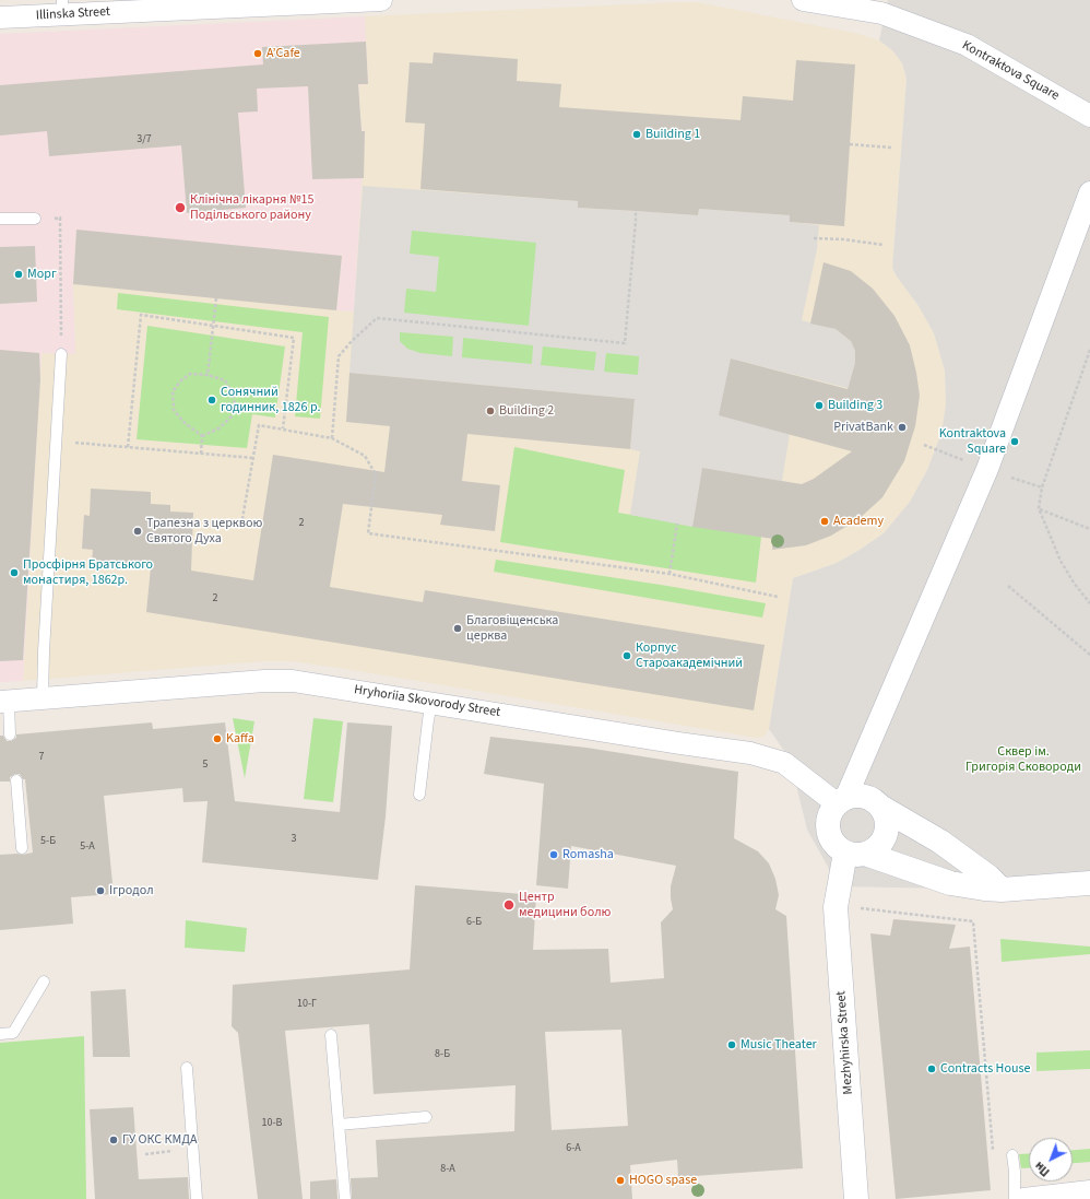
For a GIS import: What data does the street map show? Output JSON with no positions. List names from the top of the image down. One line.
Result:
{"streets":{"street":["Illinska Street","Kontraktova Square","Hryhoriia Skovorody Street","Mezhyhirska Street"]},"crossings":[["Hryhoriia Skovorody Street","Mezhyhirska Street"]],"parks":["Сквер ім. Григорія Сковороди"],"places":["A’Cafe","Building 1","Клінічна лікарня №15 Подільського району","Морг","Сонячний годинник, 1826 р.","Building 3","Building 2","PrivatBank","Kontraktova Square","Academy","Трапезна з церквою Святого Духа","Просфірня Братського монастиря, 1862р.","Благовіщенська церква","Корпус Староакадемічний","Kaffa","Romasha","Ігродол","Центр медицини болю","Music Theater","Contracts House","ГУ ОКС КМДА","HOGO spase"],"house_numbers":["3/7","2","2","7","5","3","5-Б","5-А","6-Б","10-Г","8-Б","10-В","6-А","8-А"],"north":"bottom left"}
